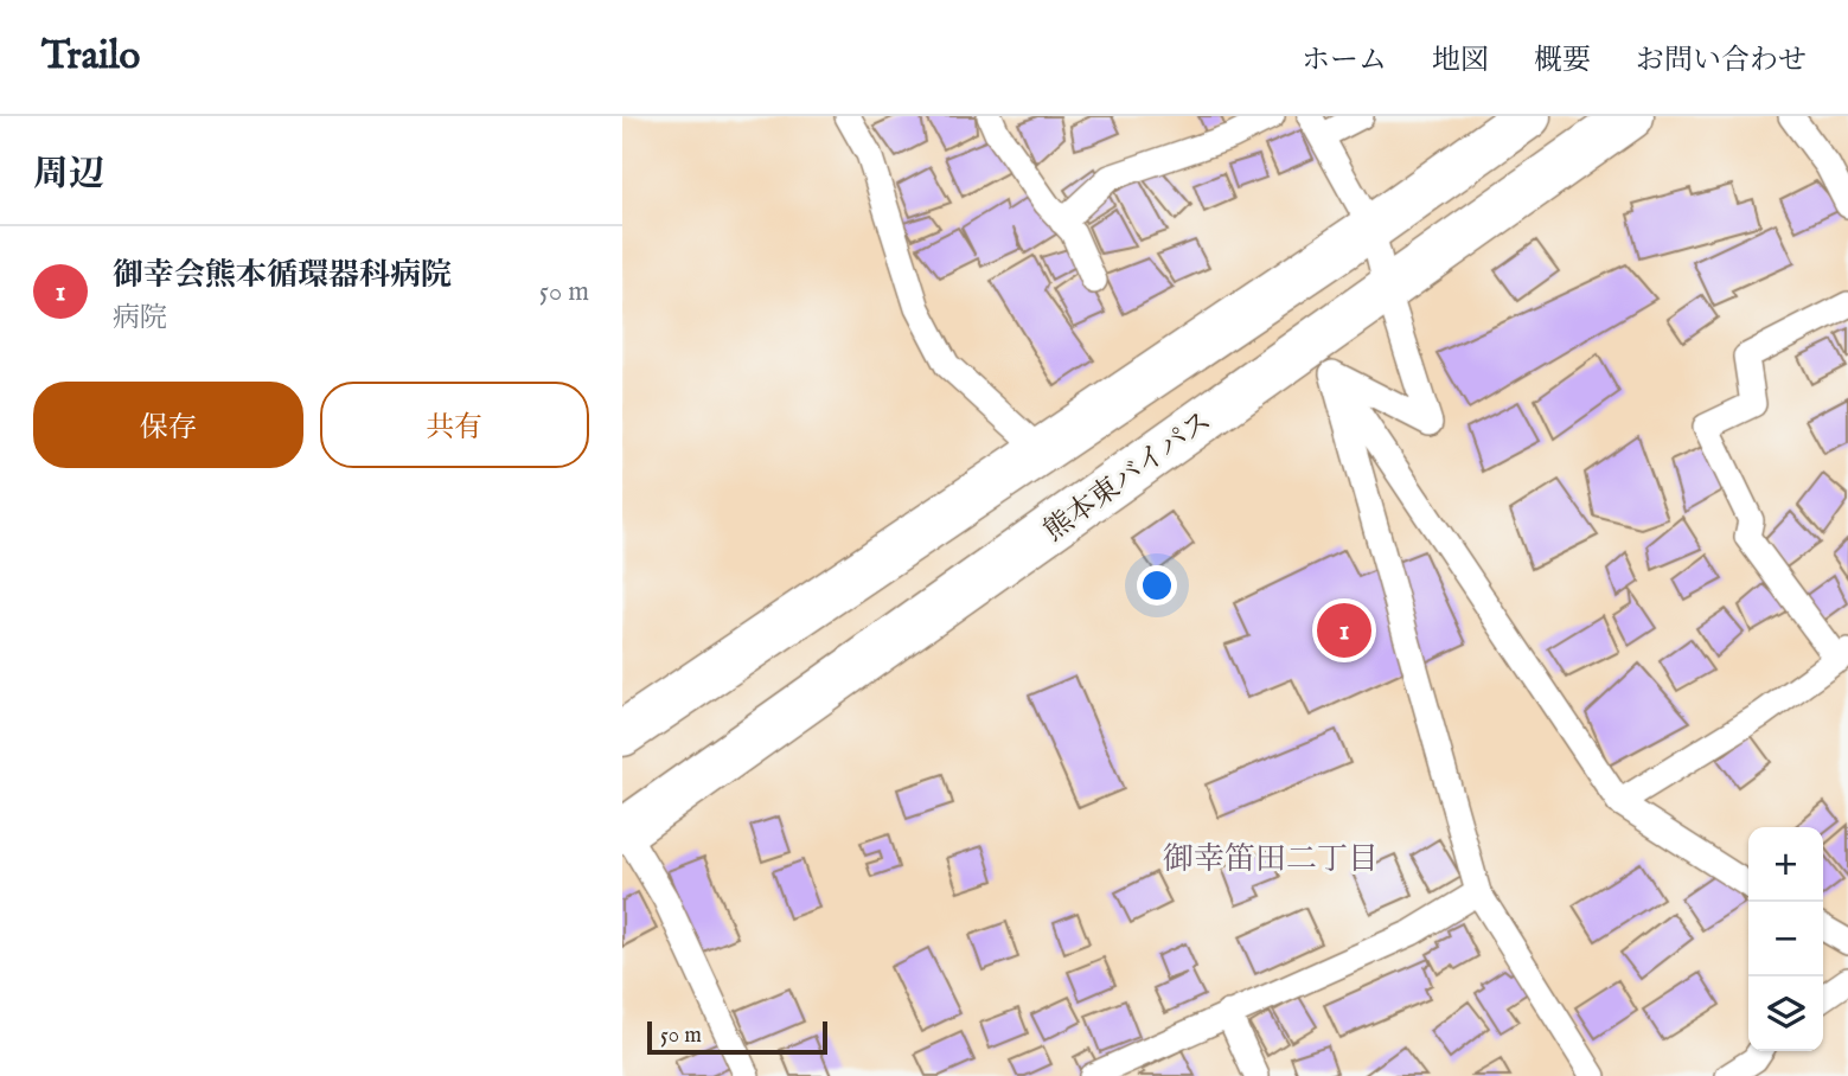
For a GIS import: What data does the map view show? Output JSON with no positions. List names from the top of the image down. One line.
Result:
{"streets":{"highway":["熊本東バイパス"]},"districts":["御幸笛田二丁目"],"scale_bar":"50 m","page":{"header":"Trailo","nav":["ホーム","地図","概要","お問い合わせ"],"heading":"周辺","list":[{"mark":"1","name":"御幸会熊本循環器科病院","note":"病院","value":"50 m"}],"buttons":["保存","共有"],"pins":"1","map_buttons":["+","−"],"scale":"50 m"}}
